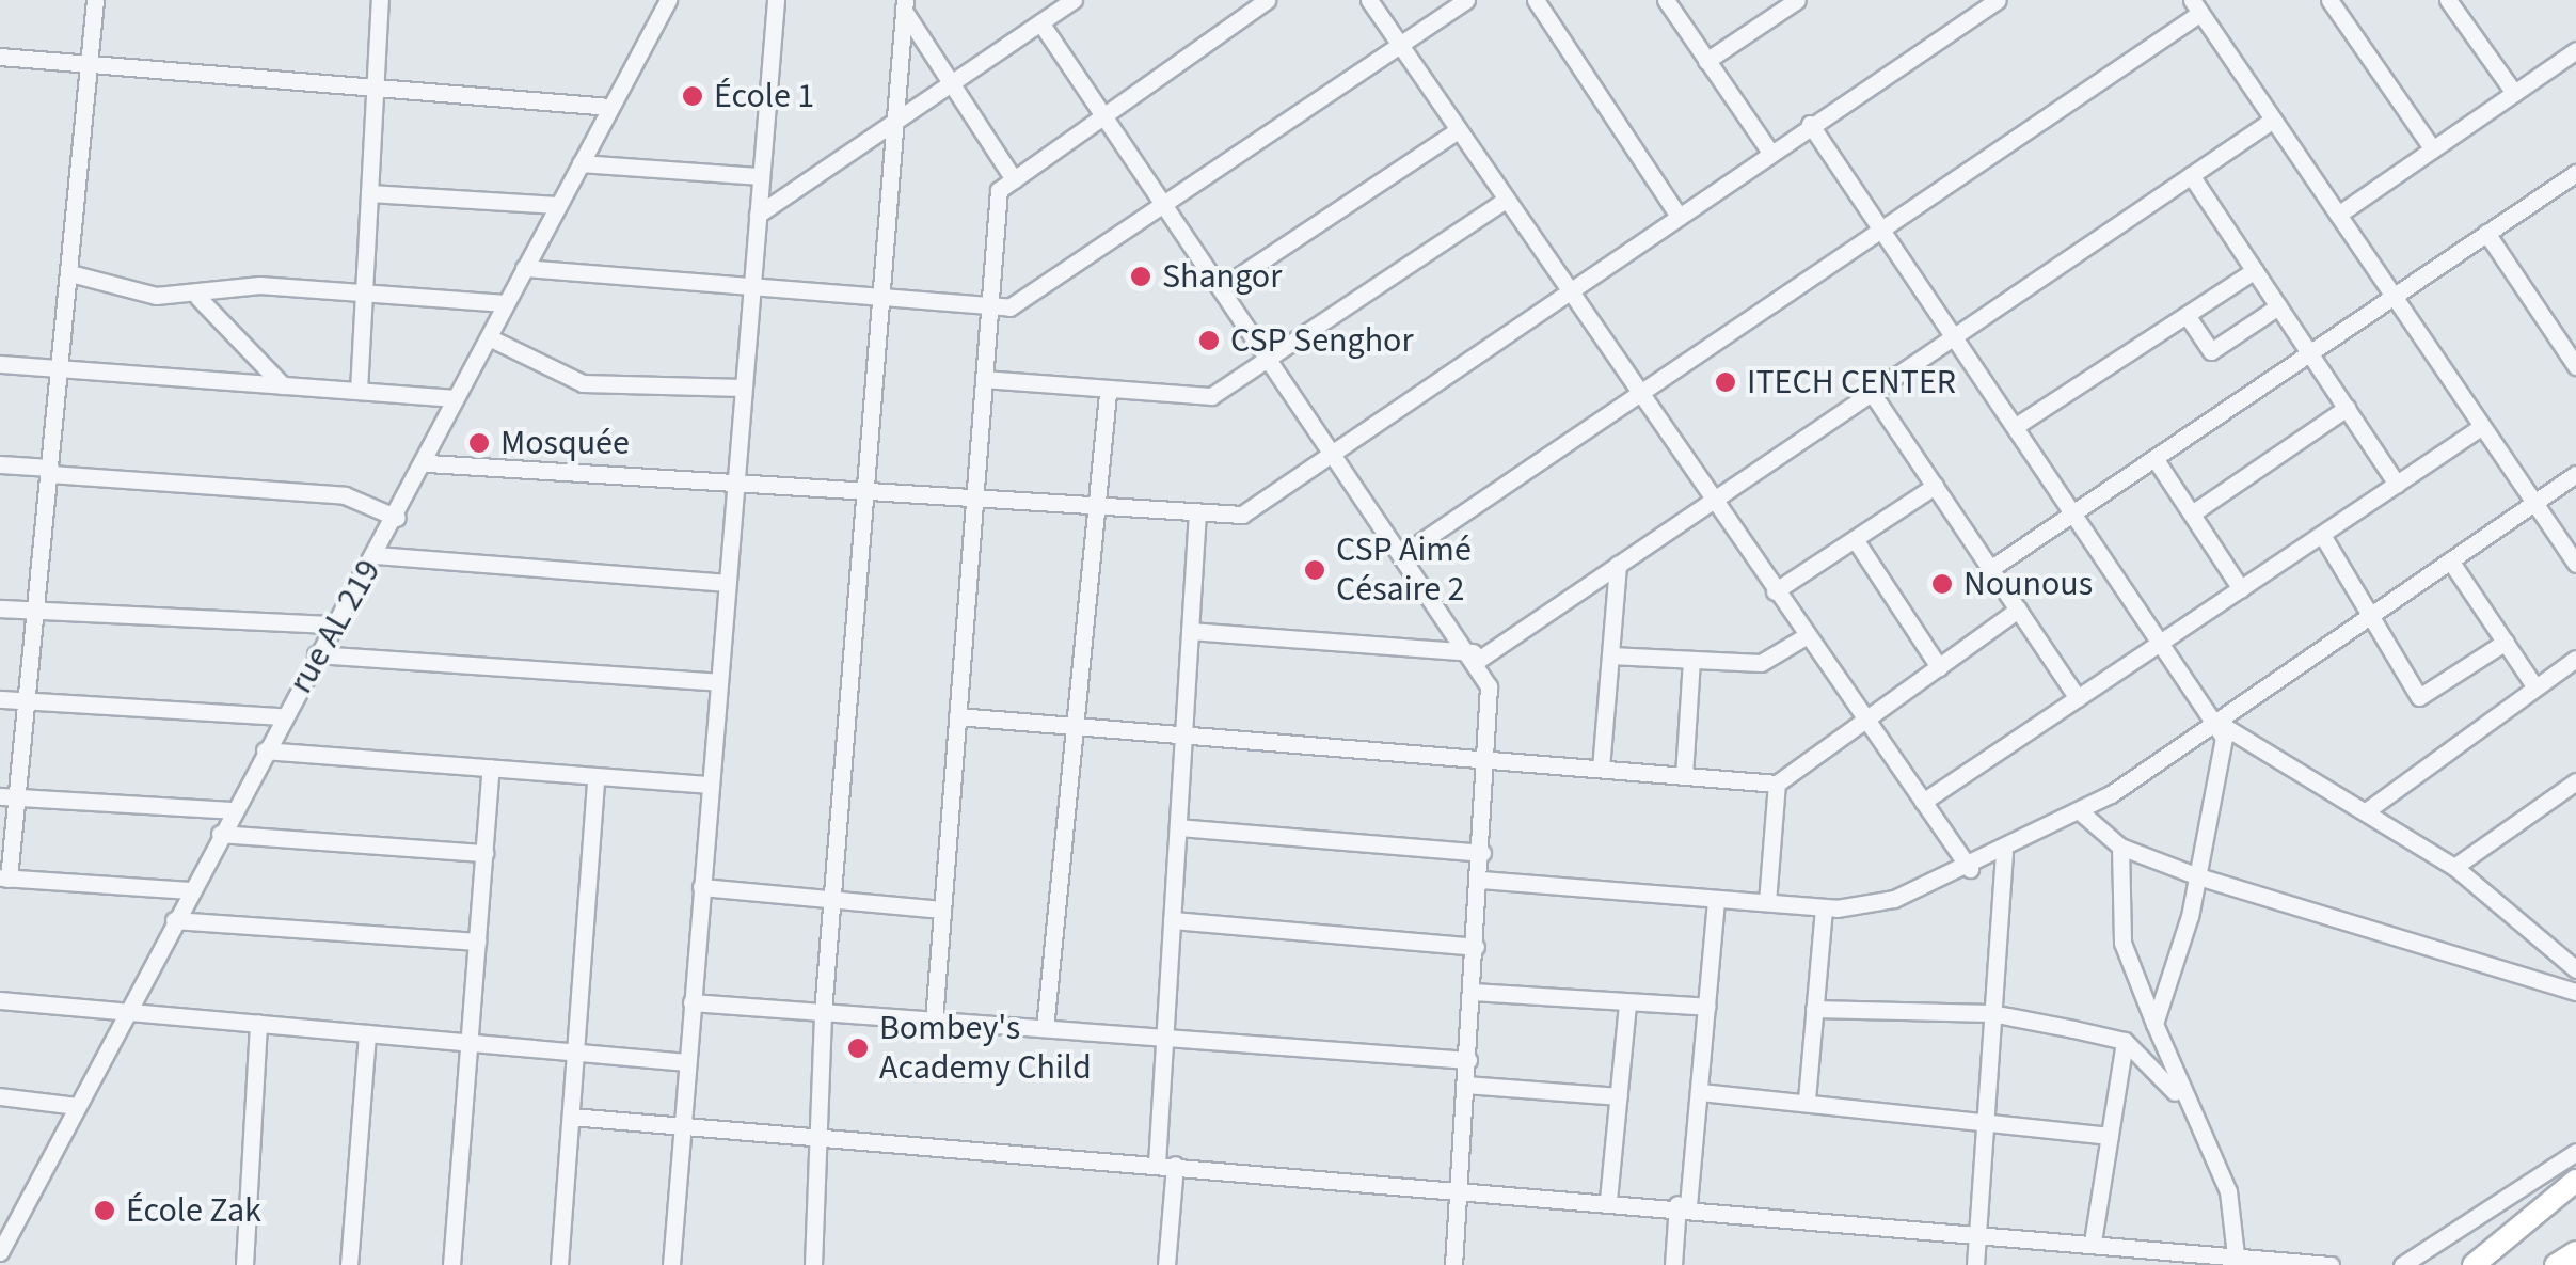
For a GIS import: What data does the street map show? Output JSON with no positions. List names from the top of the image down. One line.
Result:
{"streets":{"street":["rue AL 219"]},"places":["École 1","Shangor","CSP Senghor","ITECH CENTER","Mosquée","CSP Aimé Césaire 2","Nounous","Bombey's Academy Child","École Zak"]}
